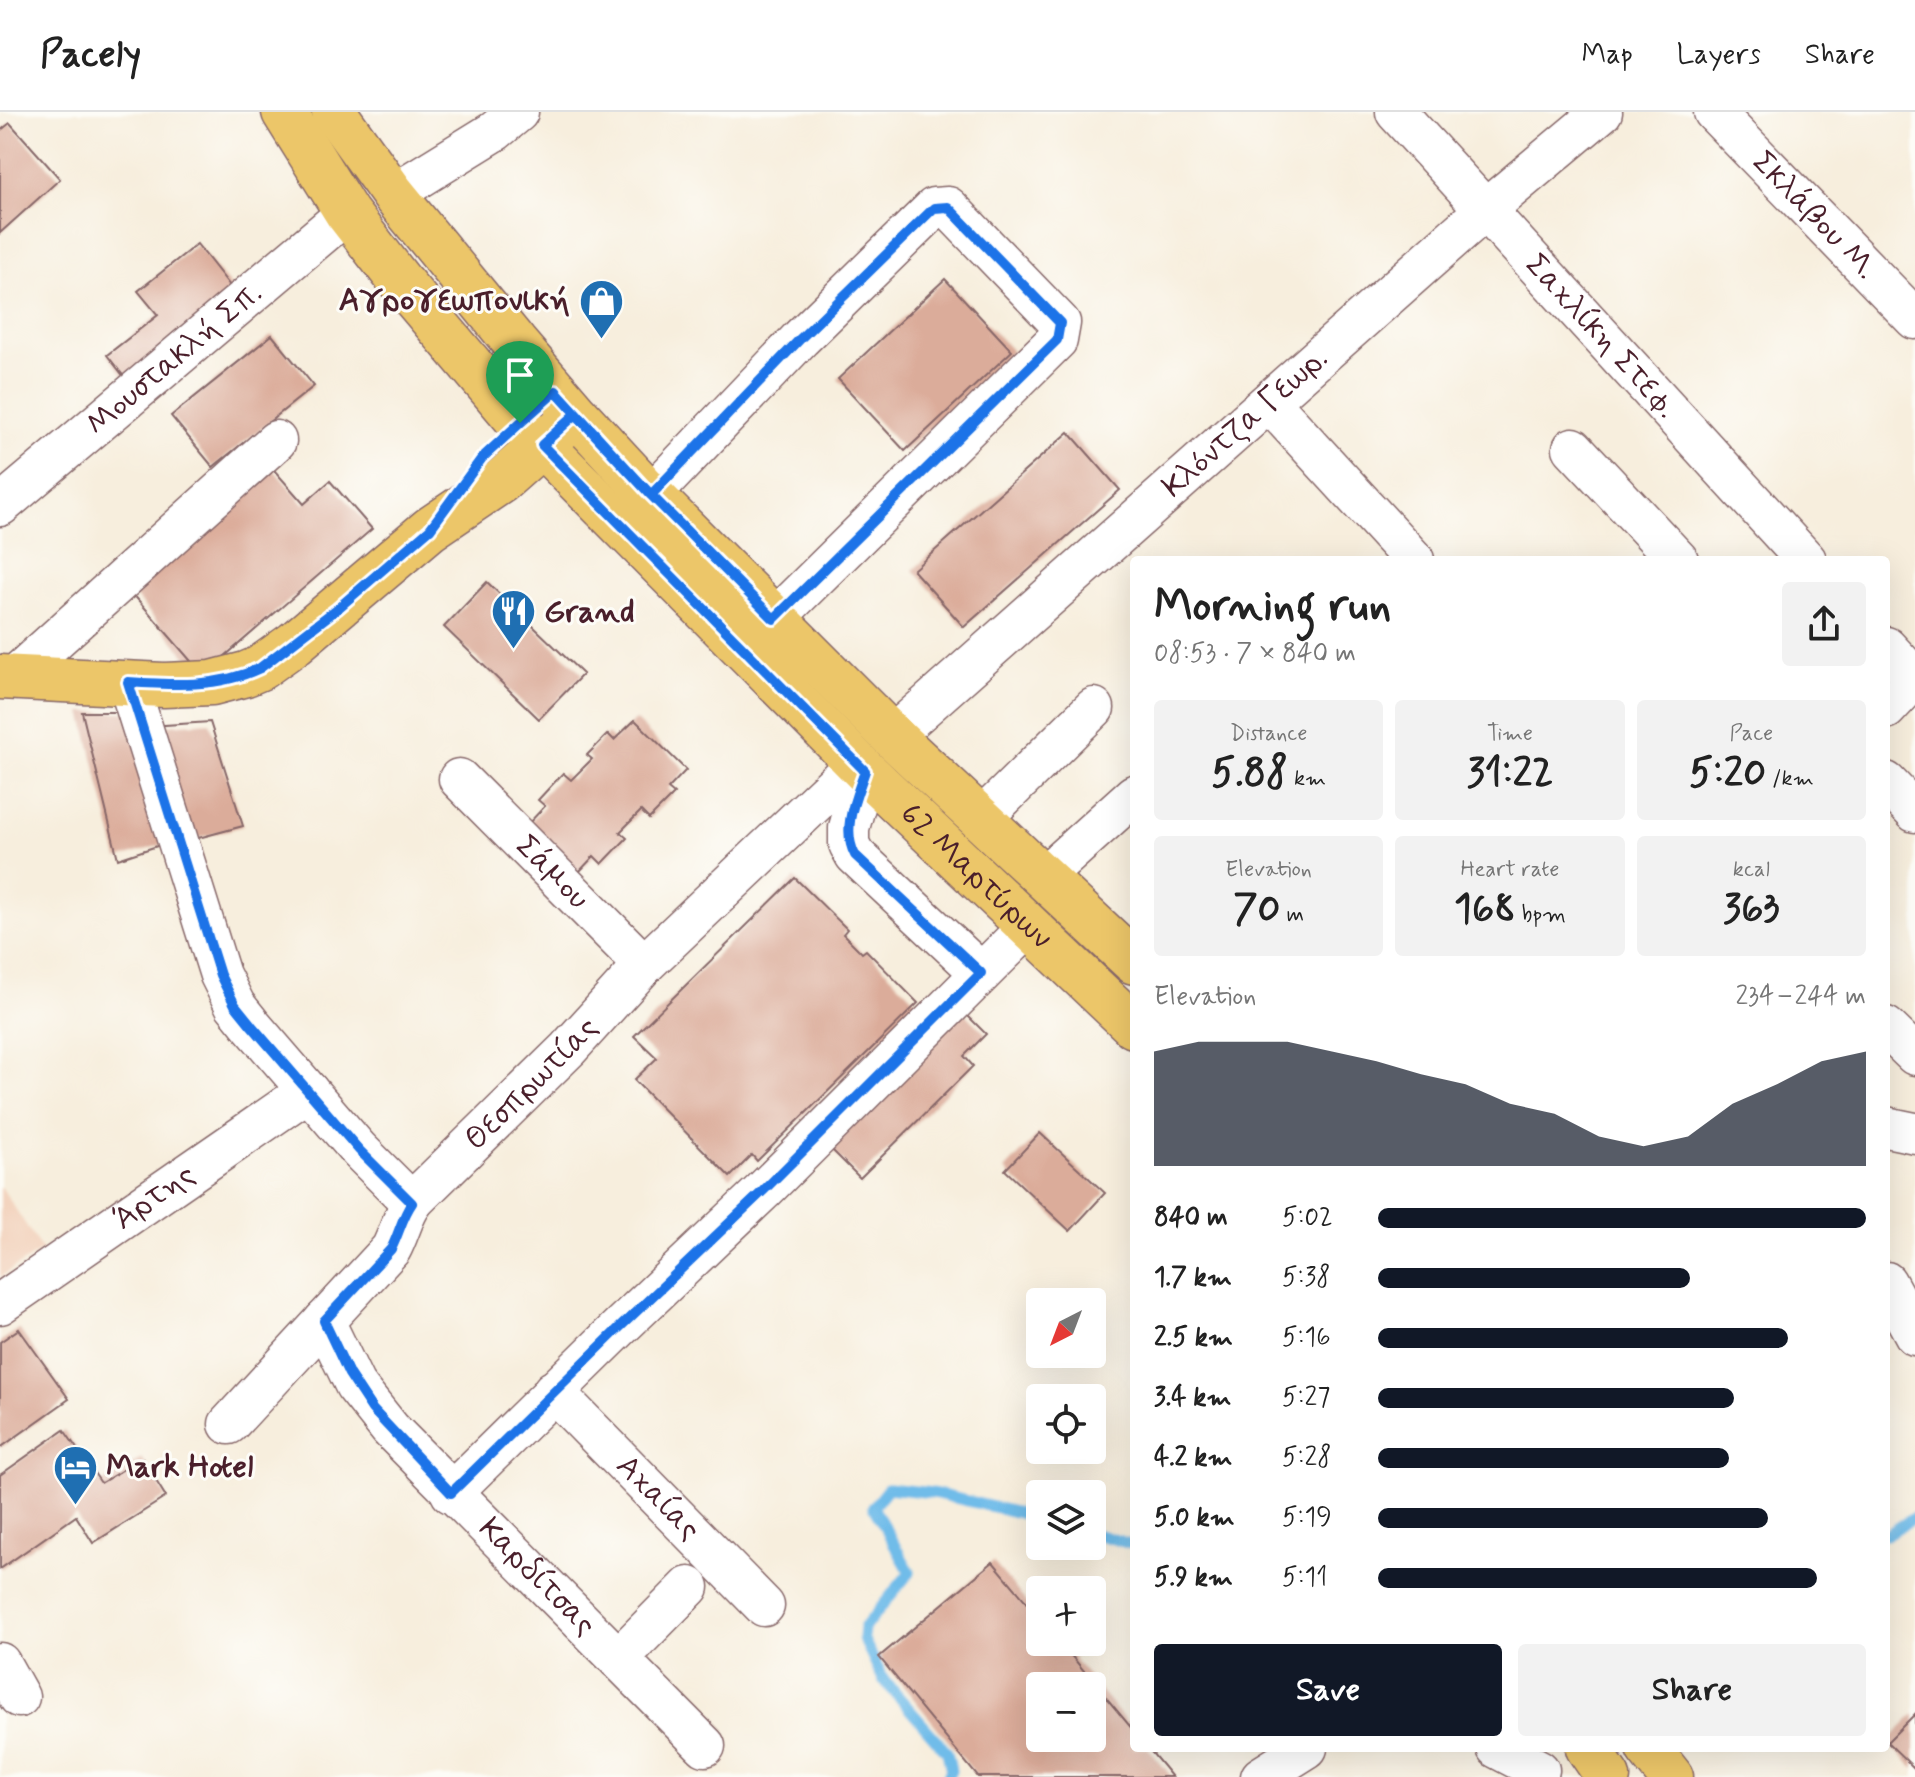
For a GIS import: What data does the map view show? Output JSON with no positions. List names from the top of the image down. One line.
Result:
{"streets":{"main road":["62 Μαρτύρων"],"street":["Σκλάβου Μ.","Σαχλίκη Στεφ.","Μουστακλή Σπ.","Κλόντζα Γεωρ.","Σάμου","Θεσπρωτίας","Άρτης","Αχαίας","Καρδίτσας"]},"crossings":[["Σαχλίκη Στεφ.","Κλόντζα Γεωρ."],["Μουστακλή Σπ.","62 Μαρτύρων"],["Κλόντζα Γεωρ.","62 Μαρτύρων"],["Σάμου","Θεσπρωτίας"],["62 Μαρτύρων","Θεσπρωτίας"],["Θεσπρωτίας","Καρδίτσας"],["Αχαίας","Καρδίτσας"]],"places":{"shop":["Αγρογεωπονική"],"restaurant":["Grand"],"hotel":["Mark Hotel"]},"north":"bottom left","page":{"header":"Pacely","nav":["Map","Layers","Share"],"heading":["Morning run","08:53 · 7 × 840 m"],"stats":[["Distance","5.88 km"],["Time","31:22"],["Pace","5:20 /km"],["Elevation","70 m"],["Heart rate","168 bpm"],["kcal","363"]],"chart":["Elevation","234–244 m"],"list":[{"name":"840 m","note":"5:02"},{"name":"1.7 km","note":"5:38"},{"name":"2.5 km","note":"5:16"},{"name":"3.4 km","note":"5:27"},{"name":"4.2 km","note":"5:28"},{"name":"5.0 km","note":"5:19"},{"name":"5.9 km","note":"5:11"}],"map_buttons":["+","−"],"buttons":["Save","Share"]}}
